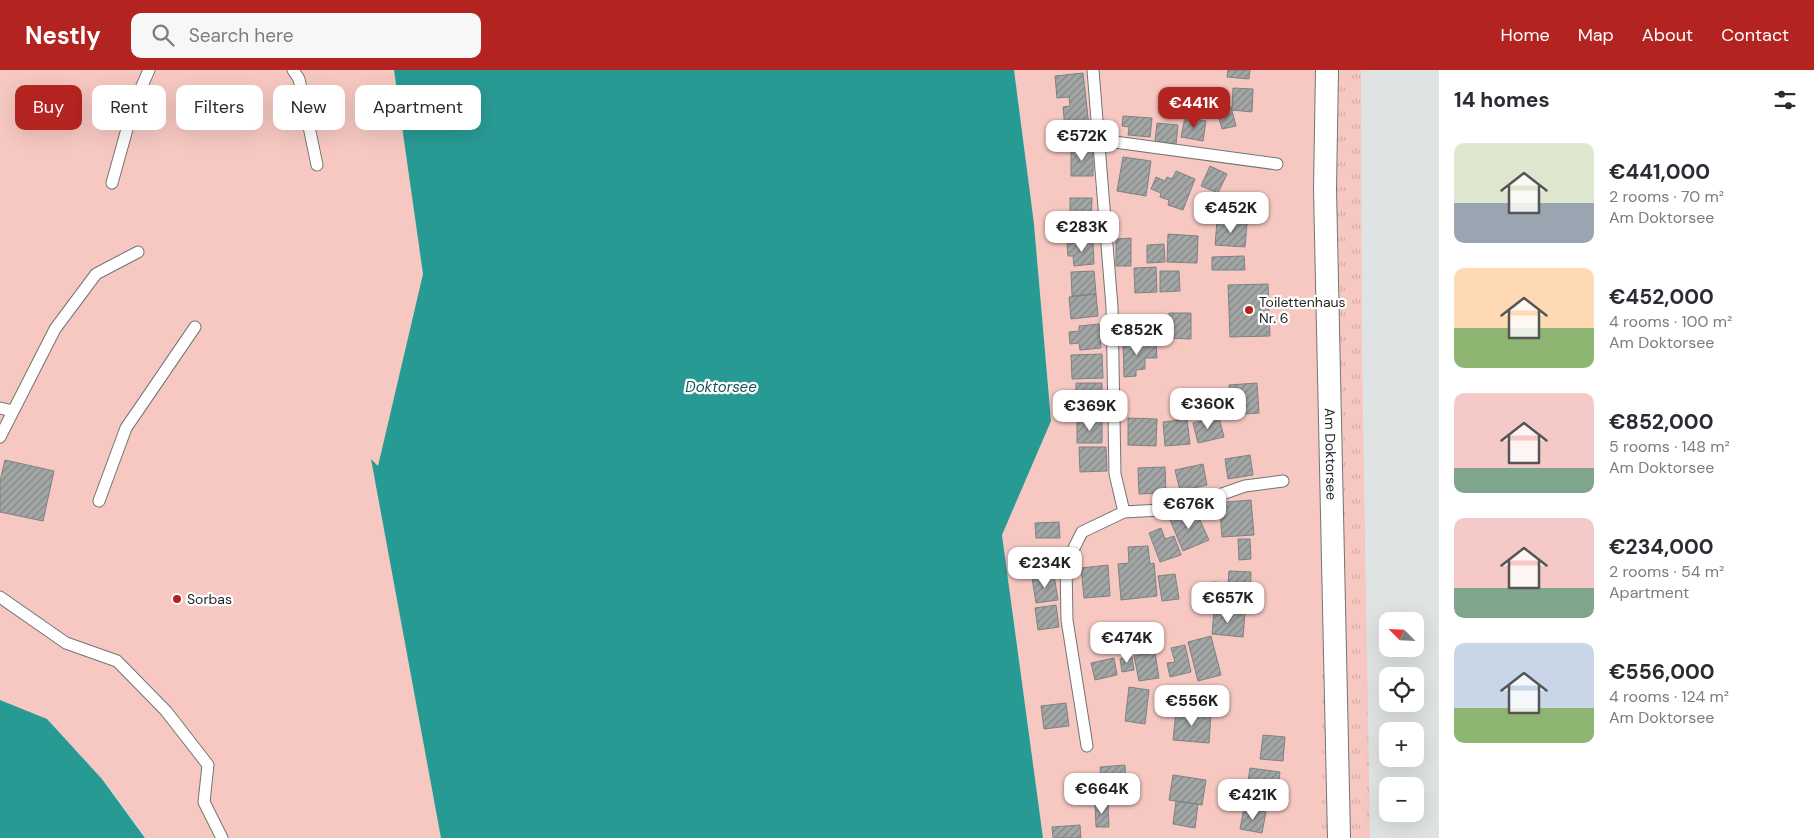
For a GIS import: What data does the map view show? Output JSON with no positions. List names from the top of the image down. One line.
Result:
{"streets":{"street":["Am Doktorsee"]},"water":["Doktorsee"],"places":["Toilettenhaus Nr. 6","Sorbas"],"north":"top left","page":{"header":"Nestly","search":"Search here","nav":["Home","Map","About","Contact"],"heading":"14 homes","chip":["Buy","Rent","Filters","New","Apartment"],"price":["€441K","€572K","€452K","€283K","€852K","€360K","€369K","€676K","€234K","€657K","€474K","€556K","€664K","€421K"],"list":[{"name":"€441,000","note":"2 rooms · 70 m² · Am Doktorsee"},{"name":"€452,000","note":"4 rooms · 100 m² · Am Doktorsee"},{"name":"€852,000","note":"5 rooms · 148 m² · Am Doktorsee"},{"name":"€234,000","note":"2 rooms · 54 m² · Apartment"},{"name":"€556,000","note":"4 rooms · 124 m² · Am Doktorsee"}],"map_buttons":["+","−"]}}
